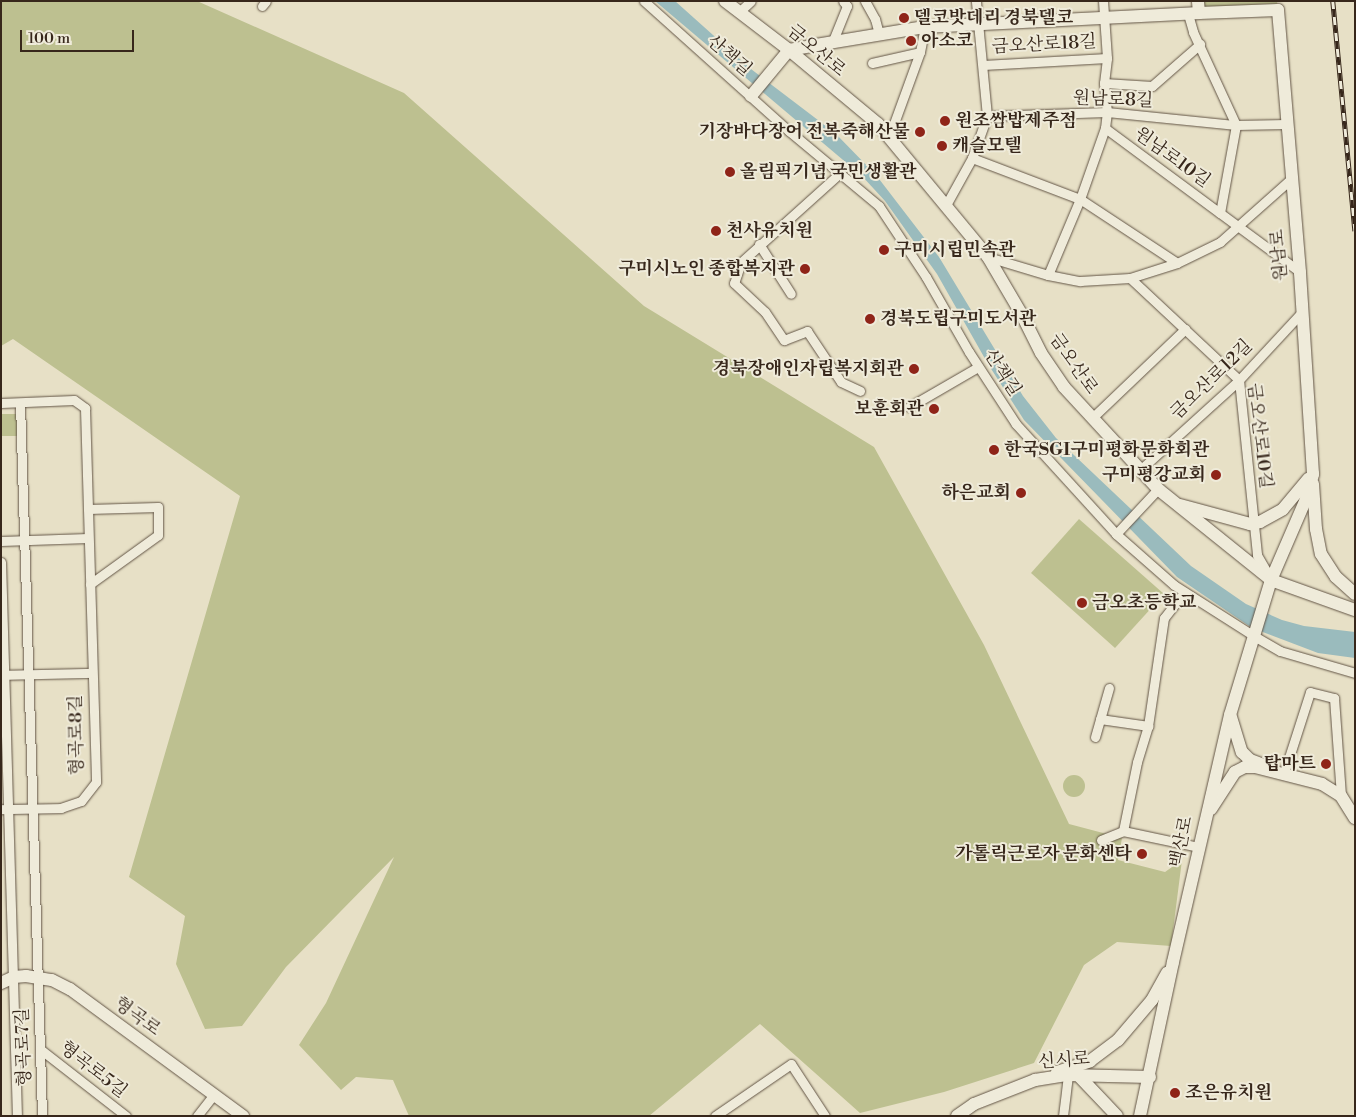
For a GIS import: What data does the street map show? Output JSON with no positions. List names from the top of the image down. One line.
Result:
{"streets":{"street":["금오산로18길","금오산로","산책길","원남로8길","원남로10길","원남로","금오산로12길","금오산로10길","형곡로8길","백산로","형곡로","형곡로7길","신시로","형곡로5길"]},"crossings":[["금오산로18길","금오산로"],["금오산로18길","원남로8길"],["금오산로18길","원남로"],["금오산로","원남로"],["금오산로","금오산로12길"],["금오산로","금오산로10길"],["금오산로","백산로"],["산책길","백산로"],["원남로8길","원남로"],["원남로","금오산로12길"],["원남로","금오산로10길"],["원남로","백산로"],["금오산로12길","금오산로10길"],["금오산로10길","백산로"],["백산로","신시로"],["형곡로","형곡로7길"],["형곡로7길","형곡로5길"]],"places":["델코밧데리 경북델코","아소코","원조쌈밥제주점","기장바다장어 전복죽해산물","캐슬모텔","올림픽기념 국민생활관","천사유치원","구미시립민속관","구미시노인 종합복지관","경북도립구미도서관","경북장애인자립복지회관","보훈회관","한국SGI구미평화문화회관","구미평강교회","하은교회","금오초등학교","탑마트","가톨릭근로자 문화센타","조은유치원"],"scale_bar":"100 m"}
